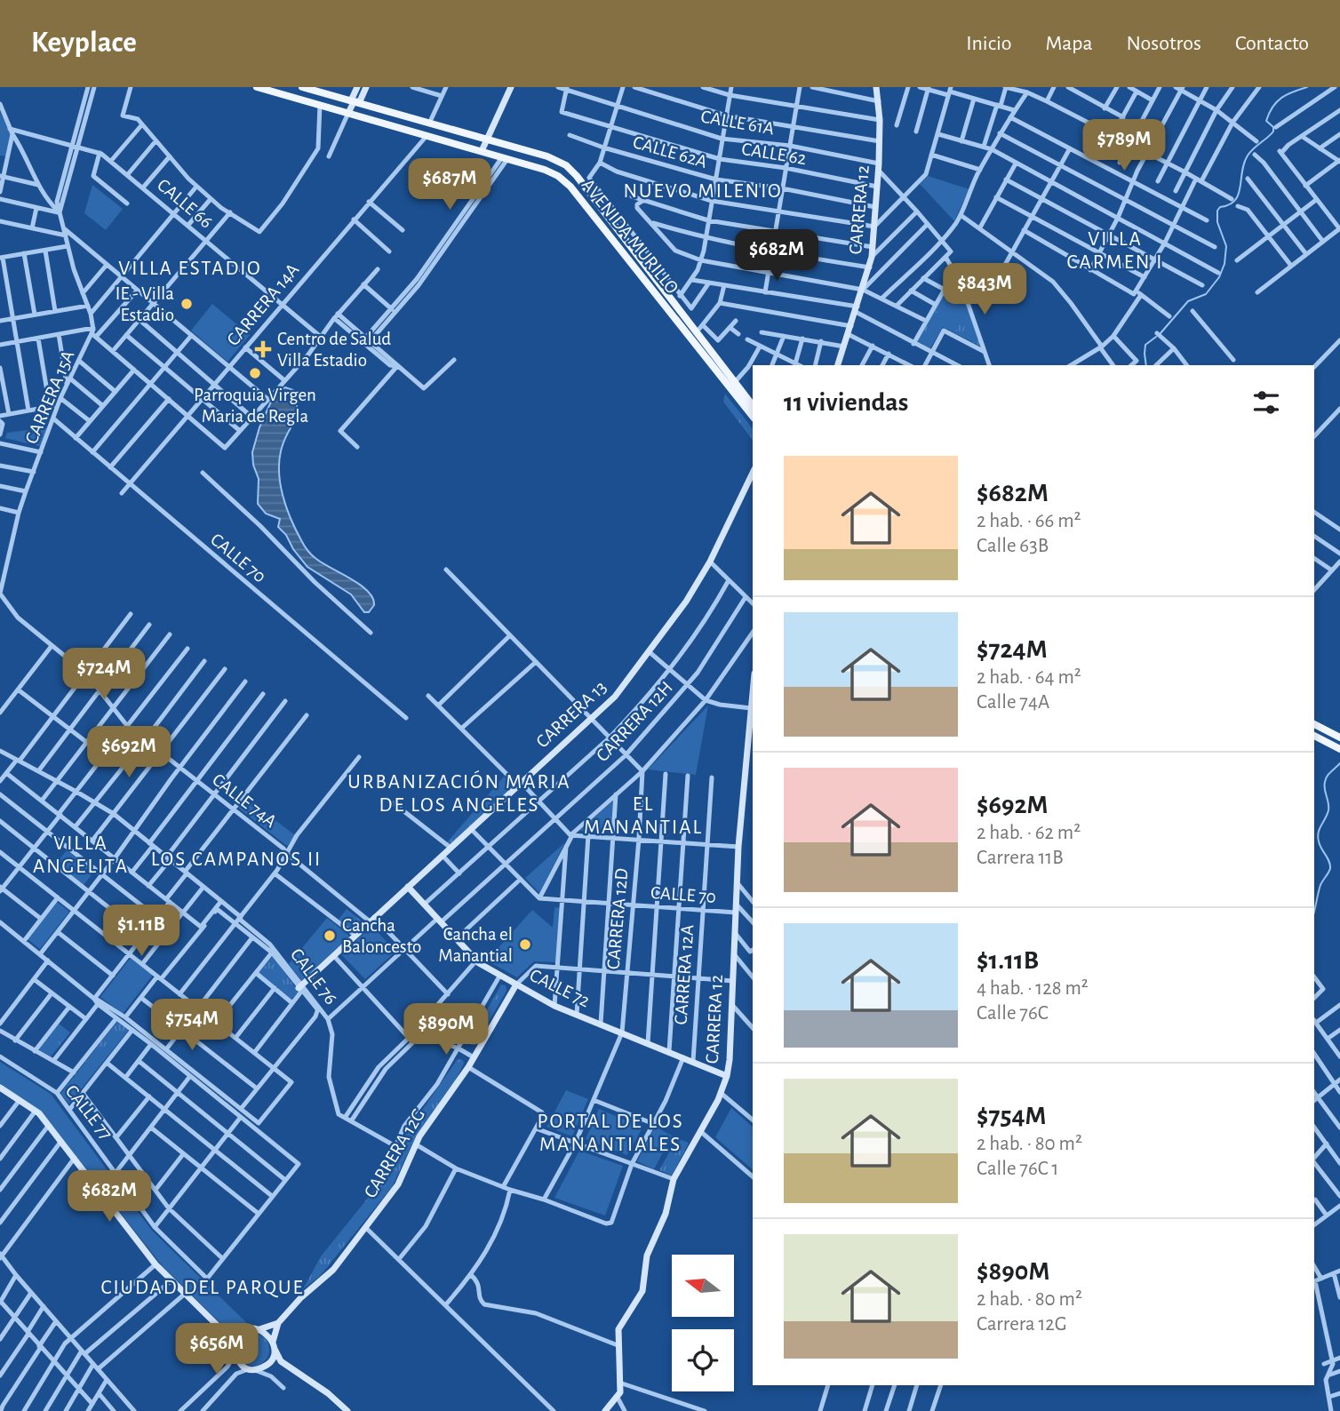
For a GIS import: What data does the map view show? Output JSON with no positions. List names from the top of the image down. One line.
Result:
{"streets":{"main road":["AVENIDA MURILLO"],"street":["CALLE 61A","CALLE 62A","CALLE 62","CALLE 66","CARRERA 12","CARRERA 14A","CARRERA 15A","CALLE 70","CARRERA 13","CARRERA 12H","CALLE 74A","CARRERA 12D","CARRERA 12A","CALLE 76","CALLE 72","CALLE 77","CARRERA 12G"]},"crossings":[["CALLE 61A","CALLE 62"],["CALLE 61A","CARRERA 12"],["CALLE 62A","CARRERA 12"],["CALLE 62","CARRERA 12"],["CALLE 66","CARRERA 14A"],["CARRERA 12","CALLE 70"],["CARRERA 12","CALLE 72"],["AVENIDA MURILLO","CARRERA 14A"],["CARRERA 14A","CALLE 70"],["CARRERA 15A","CALLE 70"],["CARRERA 15A","CALLE 74A"],["CALLE 70","CARRERA 12D"],["CALLE 70","CARRERA 12A"],["CARRERA 13","CALLE 74A"],["CARRERA 13","CALLE 76"],["CARRERA 13","CALLE 72"],["CARRERA 12H","CALLE 74A"],["CARRERA 12H","CALLE 76"],["CARRERA 12H","CALLE 72"],["CARRERA 12D","CALLE 72"],["CARRERA 12A","CALLE 72"],["CALLE 72","CARRERA 12G"]],"districts":["NUEVO MILENIO","VILLA CARMEN I","VILLA ESTADIO","URBANIZACIÓN MARIA DE LOS ANGELES","EL MANANTIAL","VILLA ANGELITA","LOS CAMPANOS II","PORTAL DE LOS MANANTIALES","CIUDAD DEL PARQUE"],"places":{"other":["IE - Villa Estadio","Parroquia Virgen Maria de Regla","Cancha Baloncesto","Cancha el Manantial"],"health":["Centro de Salud Villa Estadio"]},"north":"left","page":{"header":"Keyplace","nav":["Inicio","Mapa","Nosotros","Contacto"],"price":["$789M","$687M","$682M","$843M","$724M","$692M","$1.11B","$754M","$890M","$682M","$656M"],"heading":"11 viviendas","list":[{"name":"$682M","note":"2 hab. · 66 m² · Calle 63B"},{"name":"$724M","note":"2 hab. · 64 m² · Calle 74A"},{"name":"$692M","note":"2 hab. · 62 m² · Carrera 11B"},{"name":"$1.11B","note":"4 hab. · 128 m² · Calle 76C"},{"name":"$754M","note":"2 hab. · 80 m² · Calle 76C 1"},{"name":"$890M","note":"2 hab. · 80 m² · Carrera 12G"}]}}
